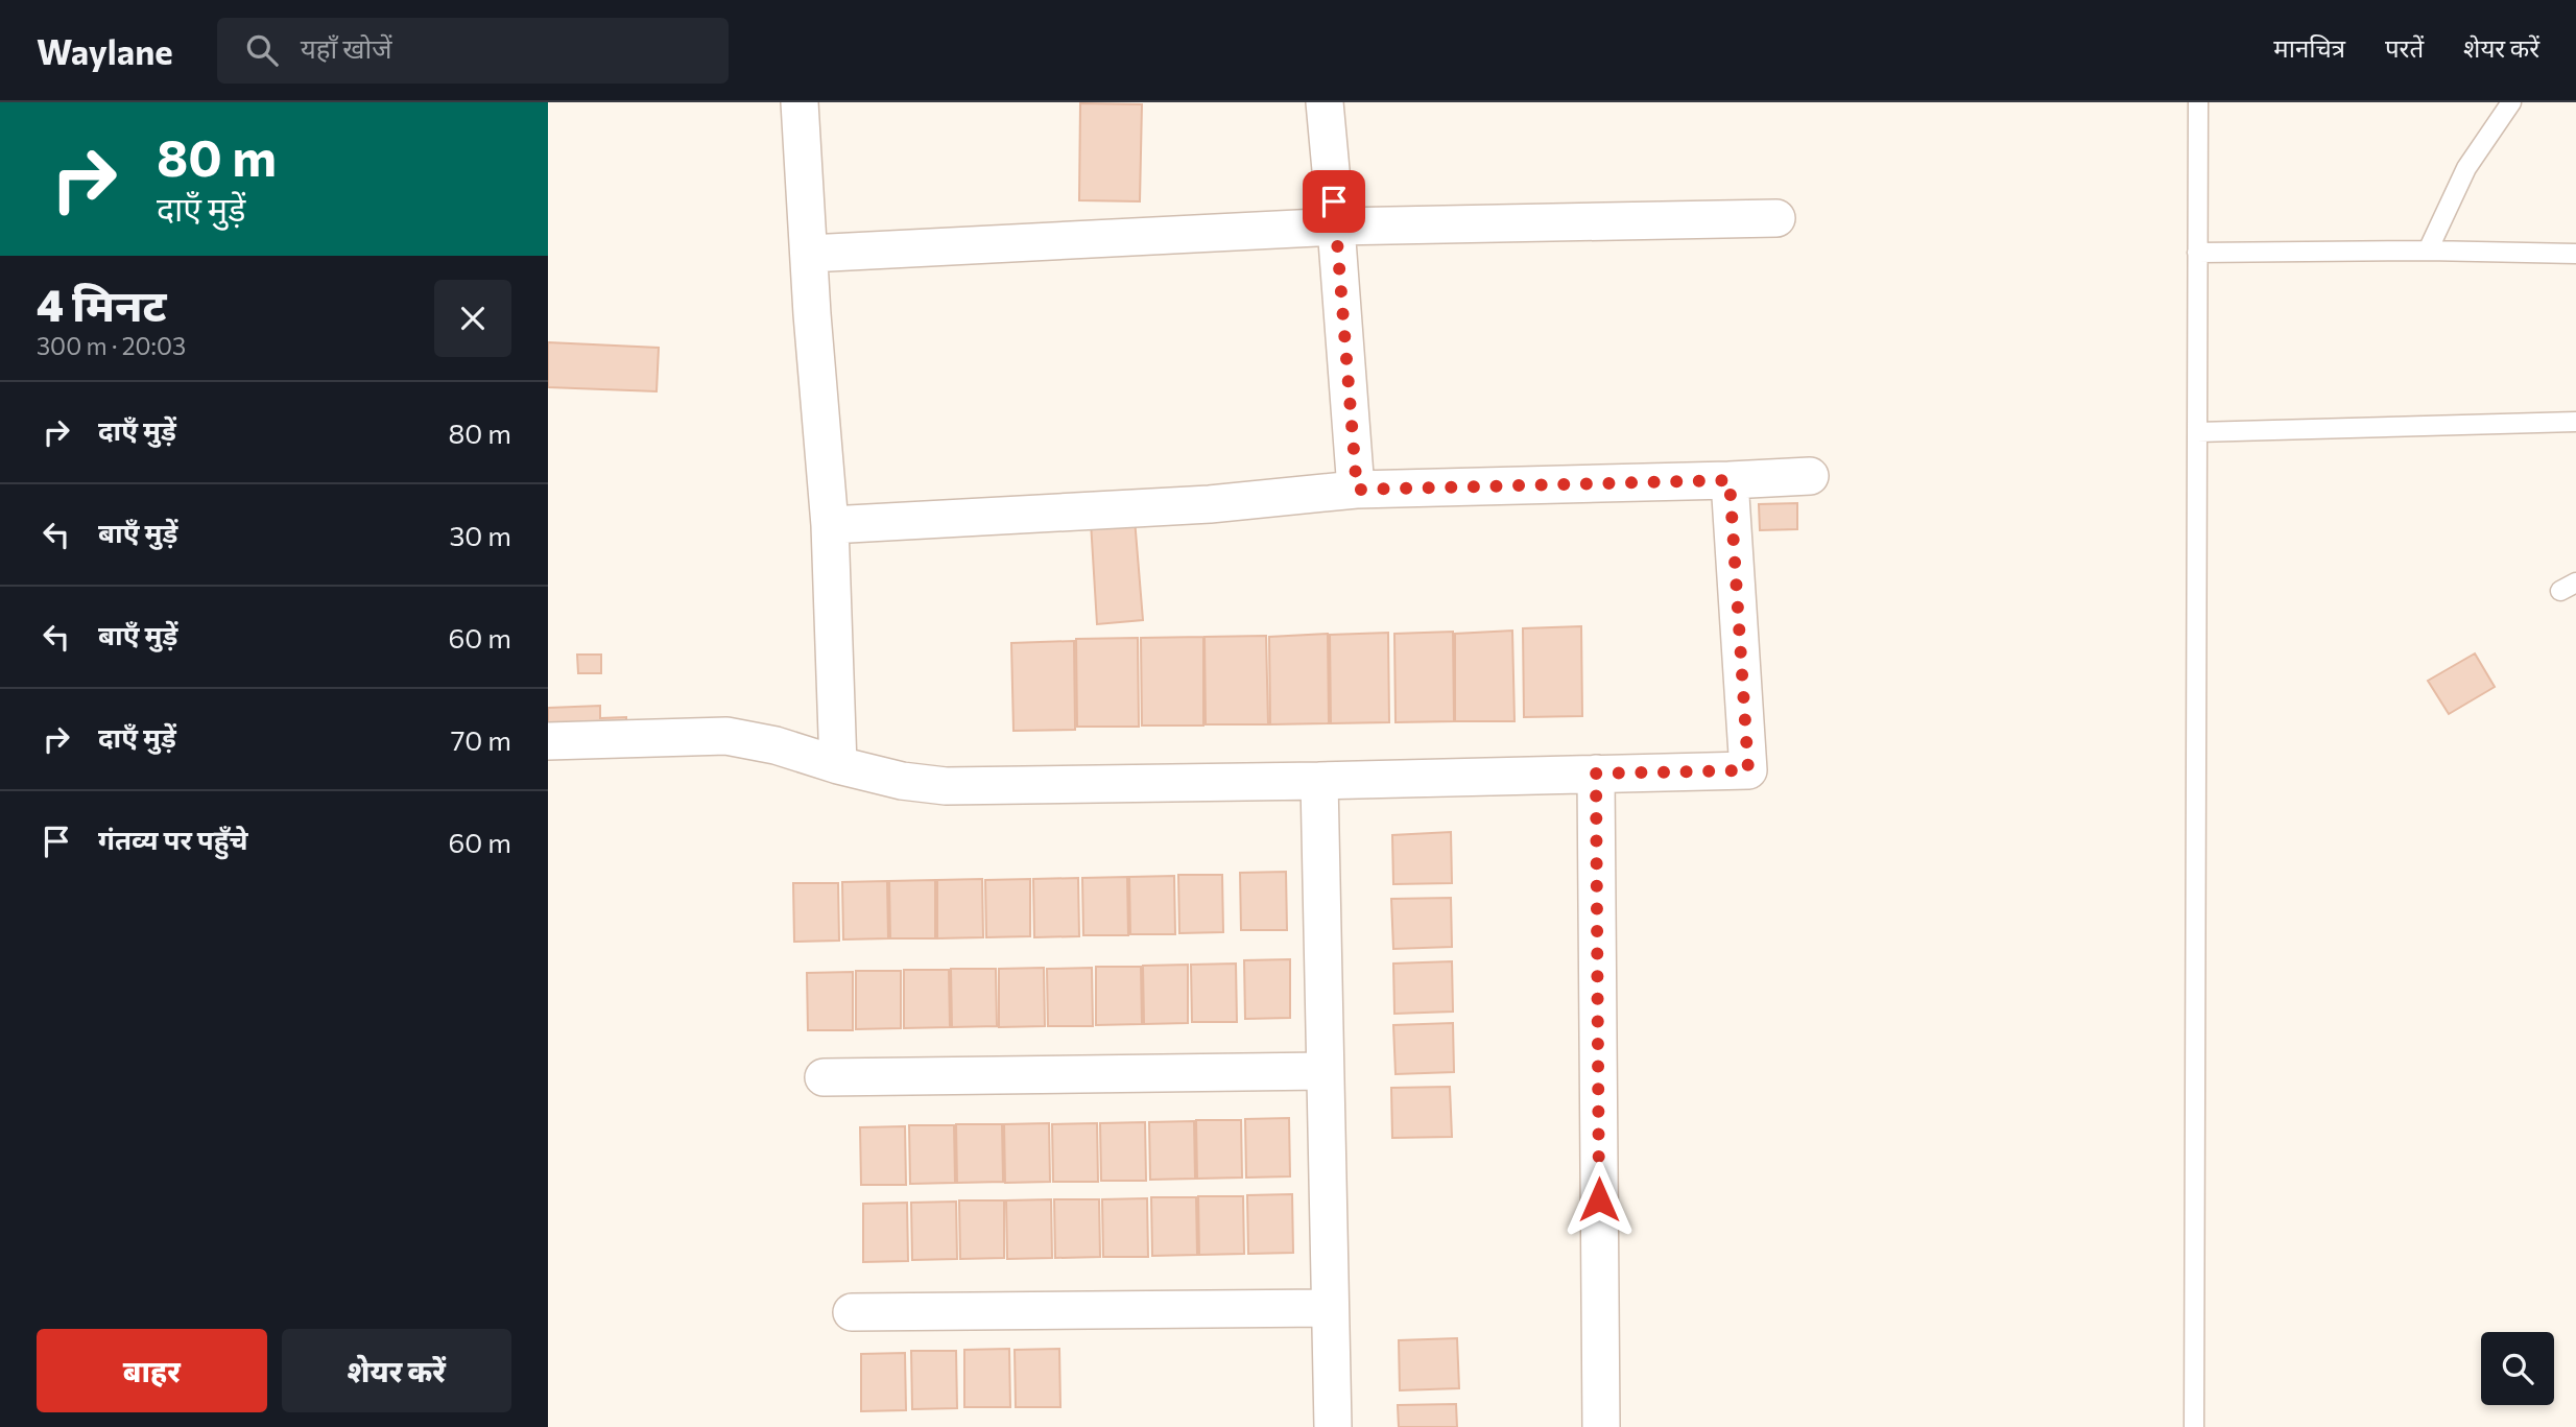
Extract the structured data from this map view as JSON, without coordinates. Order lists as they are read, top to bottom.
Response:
{
  "page": {
    "header": "Waylane",
    "search": "यहाँ खोजें",
    "nav": ["मानचित्र", "परतें", "शेयर करें"],
    "turn": ["80 m", "दाएँ मुड़ें"],
    "heading": ["4 मिनट", "300 m · 20:03"],
    "list": [
      {
        "name": "दाएँ मुड़ें",
        "value": "80 m"
      },
      {
        "name": "बाएँ मुड़ें",
        "value": "30 m"
      },
      {
        "name": "बाएँ मुड़ें",
        "value": "60 m"
      },
      {
        "name": "दाएँ मुड़ें",
        "value": "70 m"
      },
      {
        "name": "गंतव्य पर पहुँचे",
        "value": "60 m"
      }
    ],
    "buttons": ["बाहर", "शेयर करें"]
  }
}
